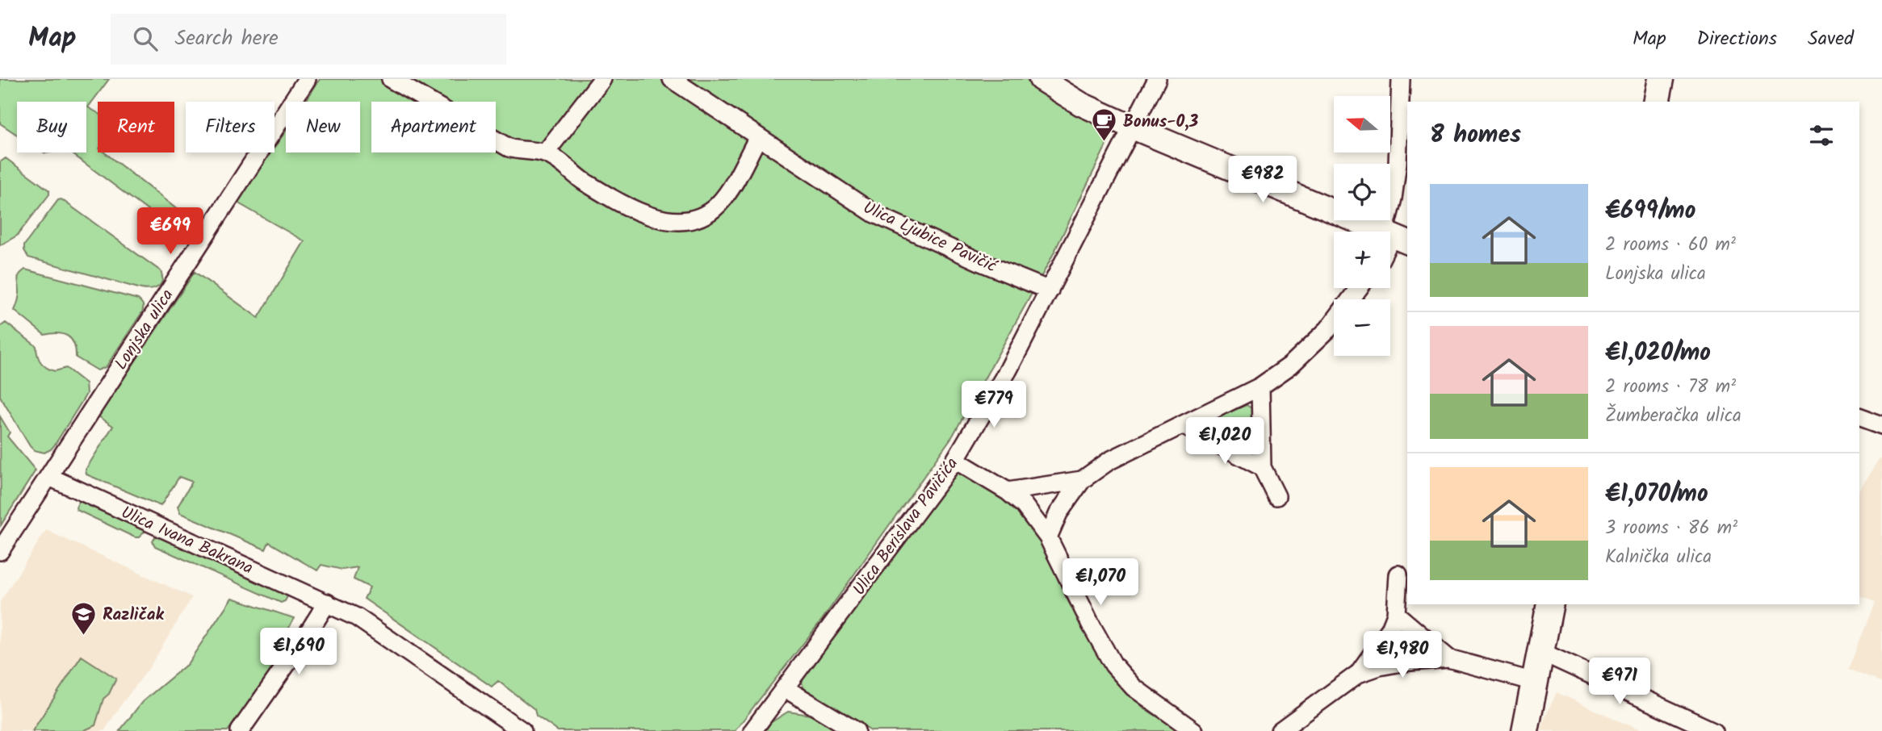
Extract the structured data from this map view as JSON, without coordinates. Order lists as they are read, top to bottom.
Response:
{
  "streets": {
    "street": [
      "Ulica Ljubice Pavičić",
      "Lonjska ulica",
      "Ulica Berislava Pavičića",
      "Ulica Ivana Bakrana"
    ]
  },
  "crossings": [
    ["Ulica Ljubice Pavičić", "Ulica Berislava Pavičića"],
    ["Lonjska ulica", "Ulica Ivana Bakrana"]
  ],
  "places": {
    "cafe": ["Bonus-0,3"],
    "school or university": ["Različak"]
  },
  "north": "left",
  "page": {
    "header": "Map",
    "search": "Search here",
    "nav": ["Map", "Directions", "Saved"],
    "map_buttons": ["+", "−"],
    "chip": [
      "Buy",
      "Rent",
      "Filters",
      "New",
      "Apartment"
    ],
    "heading": "8 homes",
    "price": [
      "€982",
      "€699",
      "€779",
      "€1,020",
      "€1,070",
      "€1,690",
      "€1,980",
      "€971"
    ],
    "list": [
      {
        "name": "€699/mo",
        "note": "2 rooms · 60 m² · Lonjska ulica"
      },
      {
        "name": "€1,020/mo",
        "note": "2 rooms · 78 m² · Žumberačka ulica"
      },
      {
        "name": "€1,070/mo",
        "note": "3 rooms · 86 m² · Kalnička ulica"
      }
    ]
  }
}
